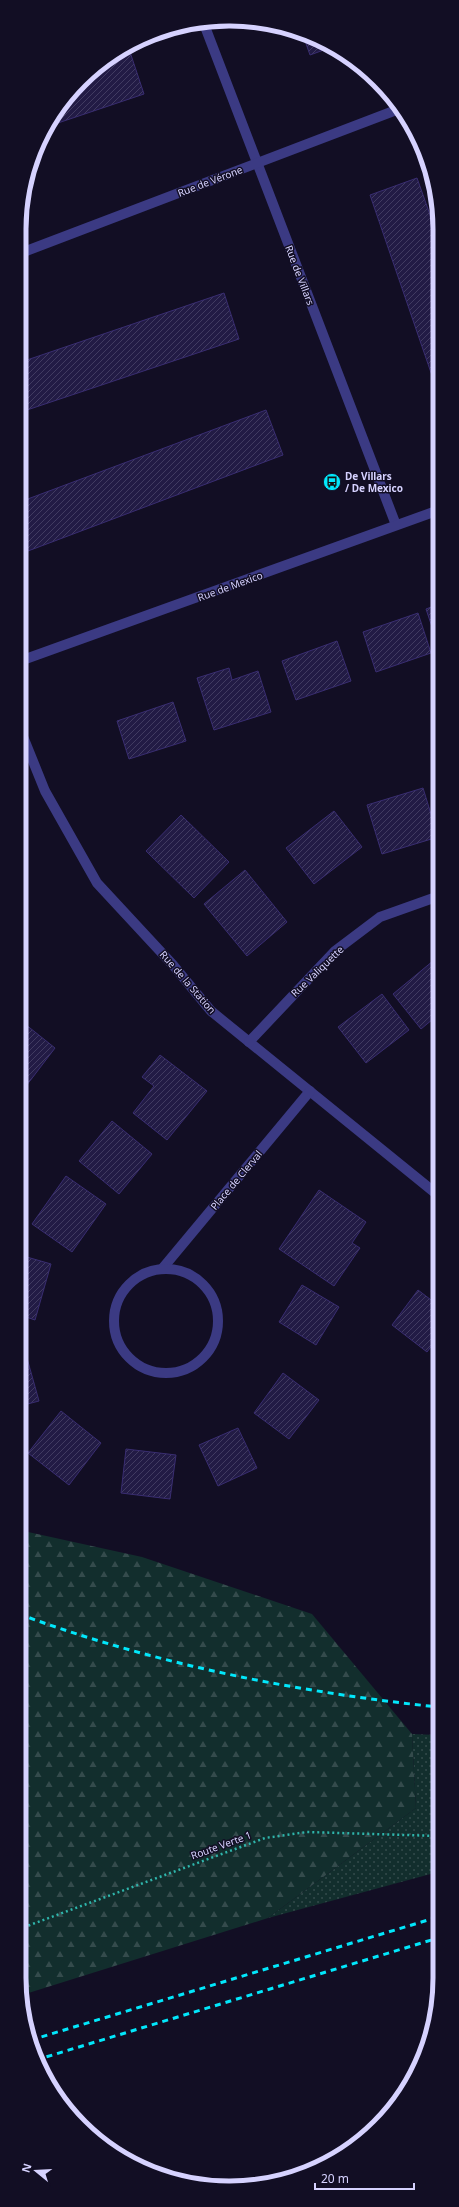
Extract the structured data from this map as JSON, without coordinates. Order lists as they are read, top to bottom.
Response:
{
  "streets": {
    "street": [
      "Rue de Vérone",
      "Rue de Villars",
      "Rue de Mexico",
      "Rue Valiquette",
      "Rue de la Station",
      "Place de Clerval"
    ],
    "path": ["Route Verte 1"]
  },
  "crossings": [
    ["Rue de Vérone", "Rue de Villars"],
    ["Rue de Villars", "Rue de Mexico"],
    ["Rue Valiquette", "Rue de la Station"],
    ["Rue de la Station", "Place de Clerval"]
  ],
  "places": {
    "bus stop": ["De Villars / De Mexico"]
  },
  "scale_bar": "20 m",
  "north": "left"
}
